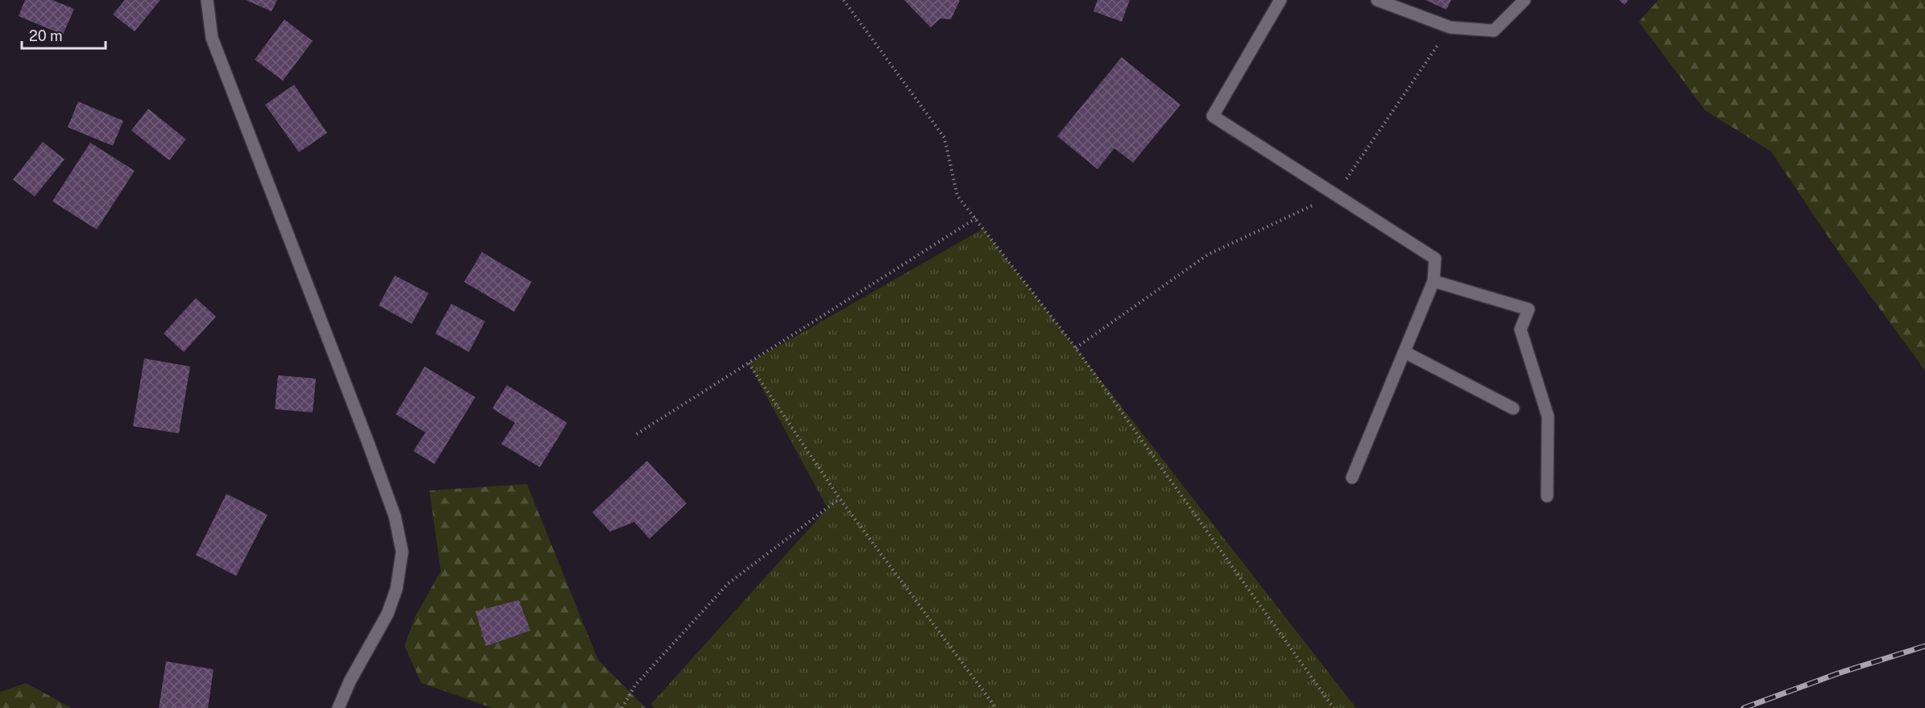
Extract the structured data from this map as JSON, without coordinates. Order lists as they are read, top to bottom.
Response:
{
  "scale_bar": "20 m"
}
